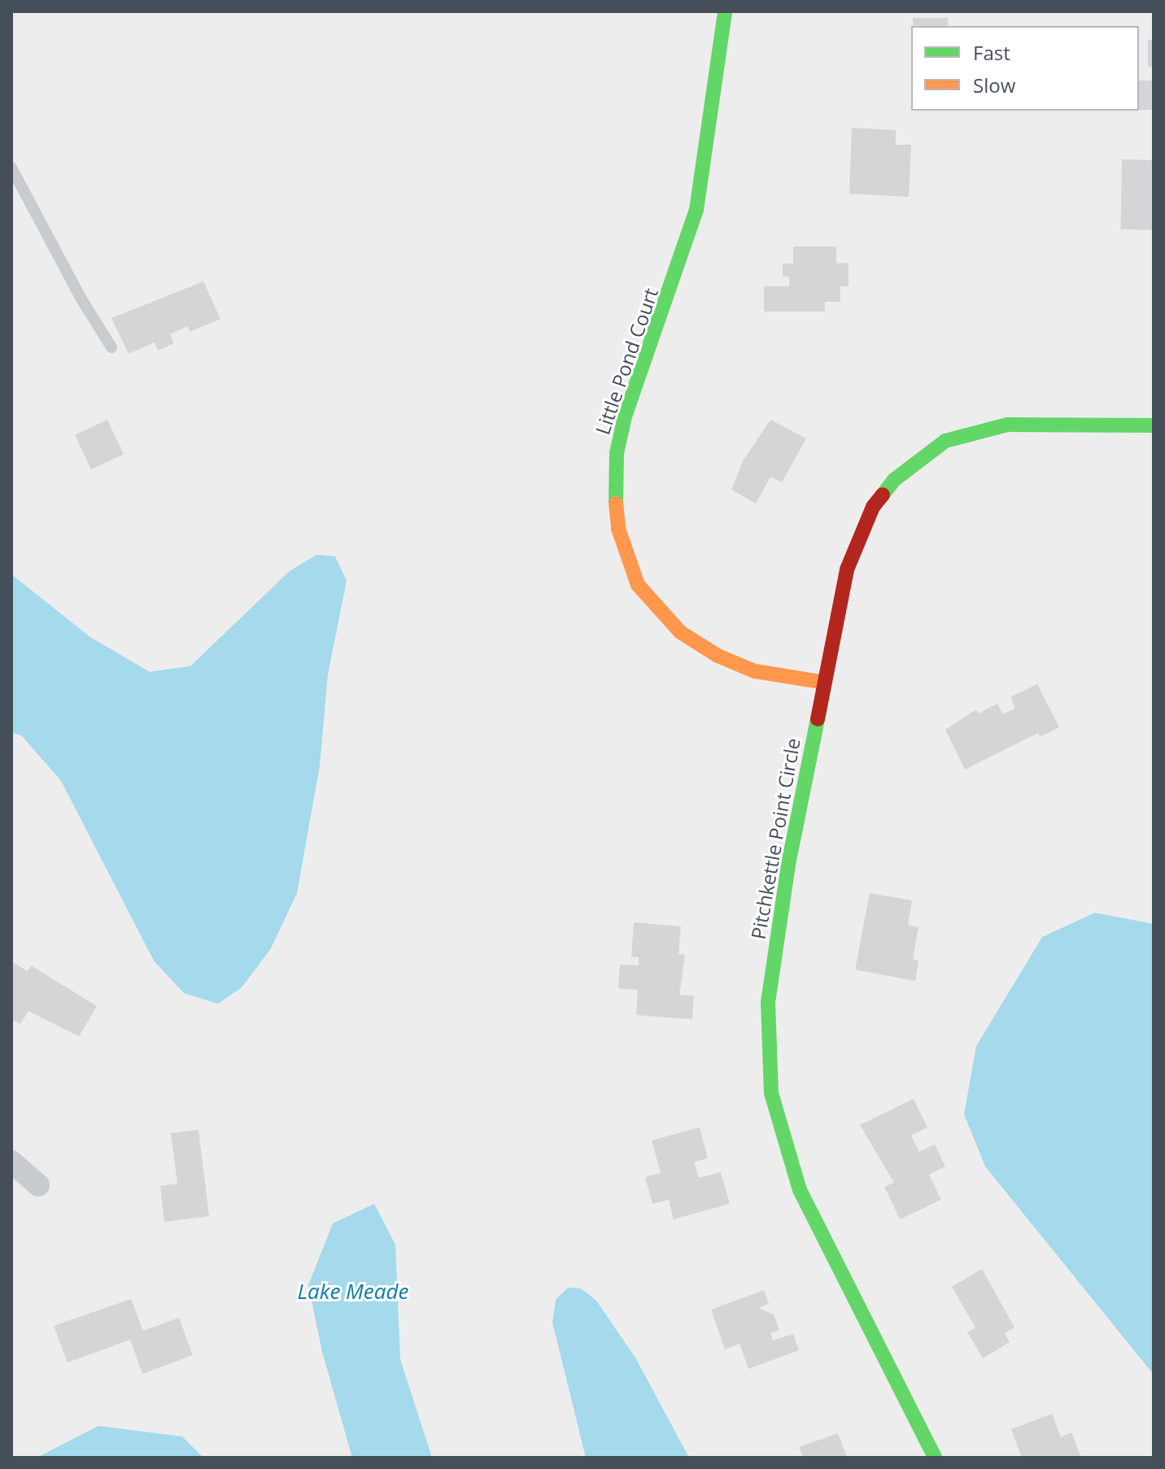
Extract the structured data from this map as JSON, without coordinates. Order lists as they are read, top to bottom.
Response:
{
  "streets": {
    "street": ["Little Pond Court", "Pitchkettle Point Circle"]
  },
  "crossings": [
    ["Little Pond Court", "Pitchkettle Point Circle"]
  ],
  "water": ["Lake Meade"],
  "legend": ["Fast", "Slow"]
}
